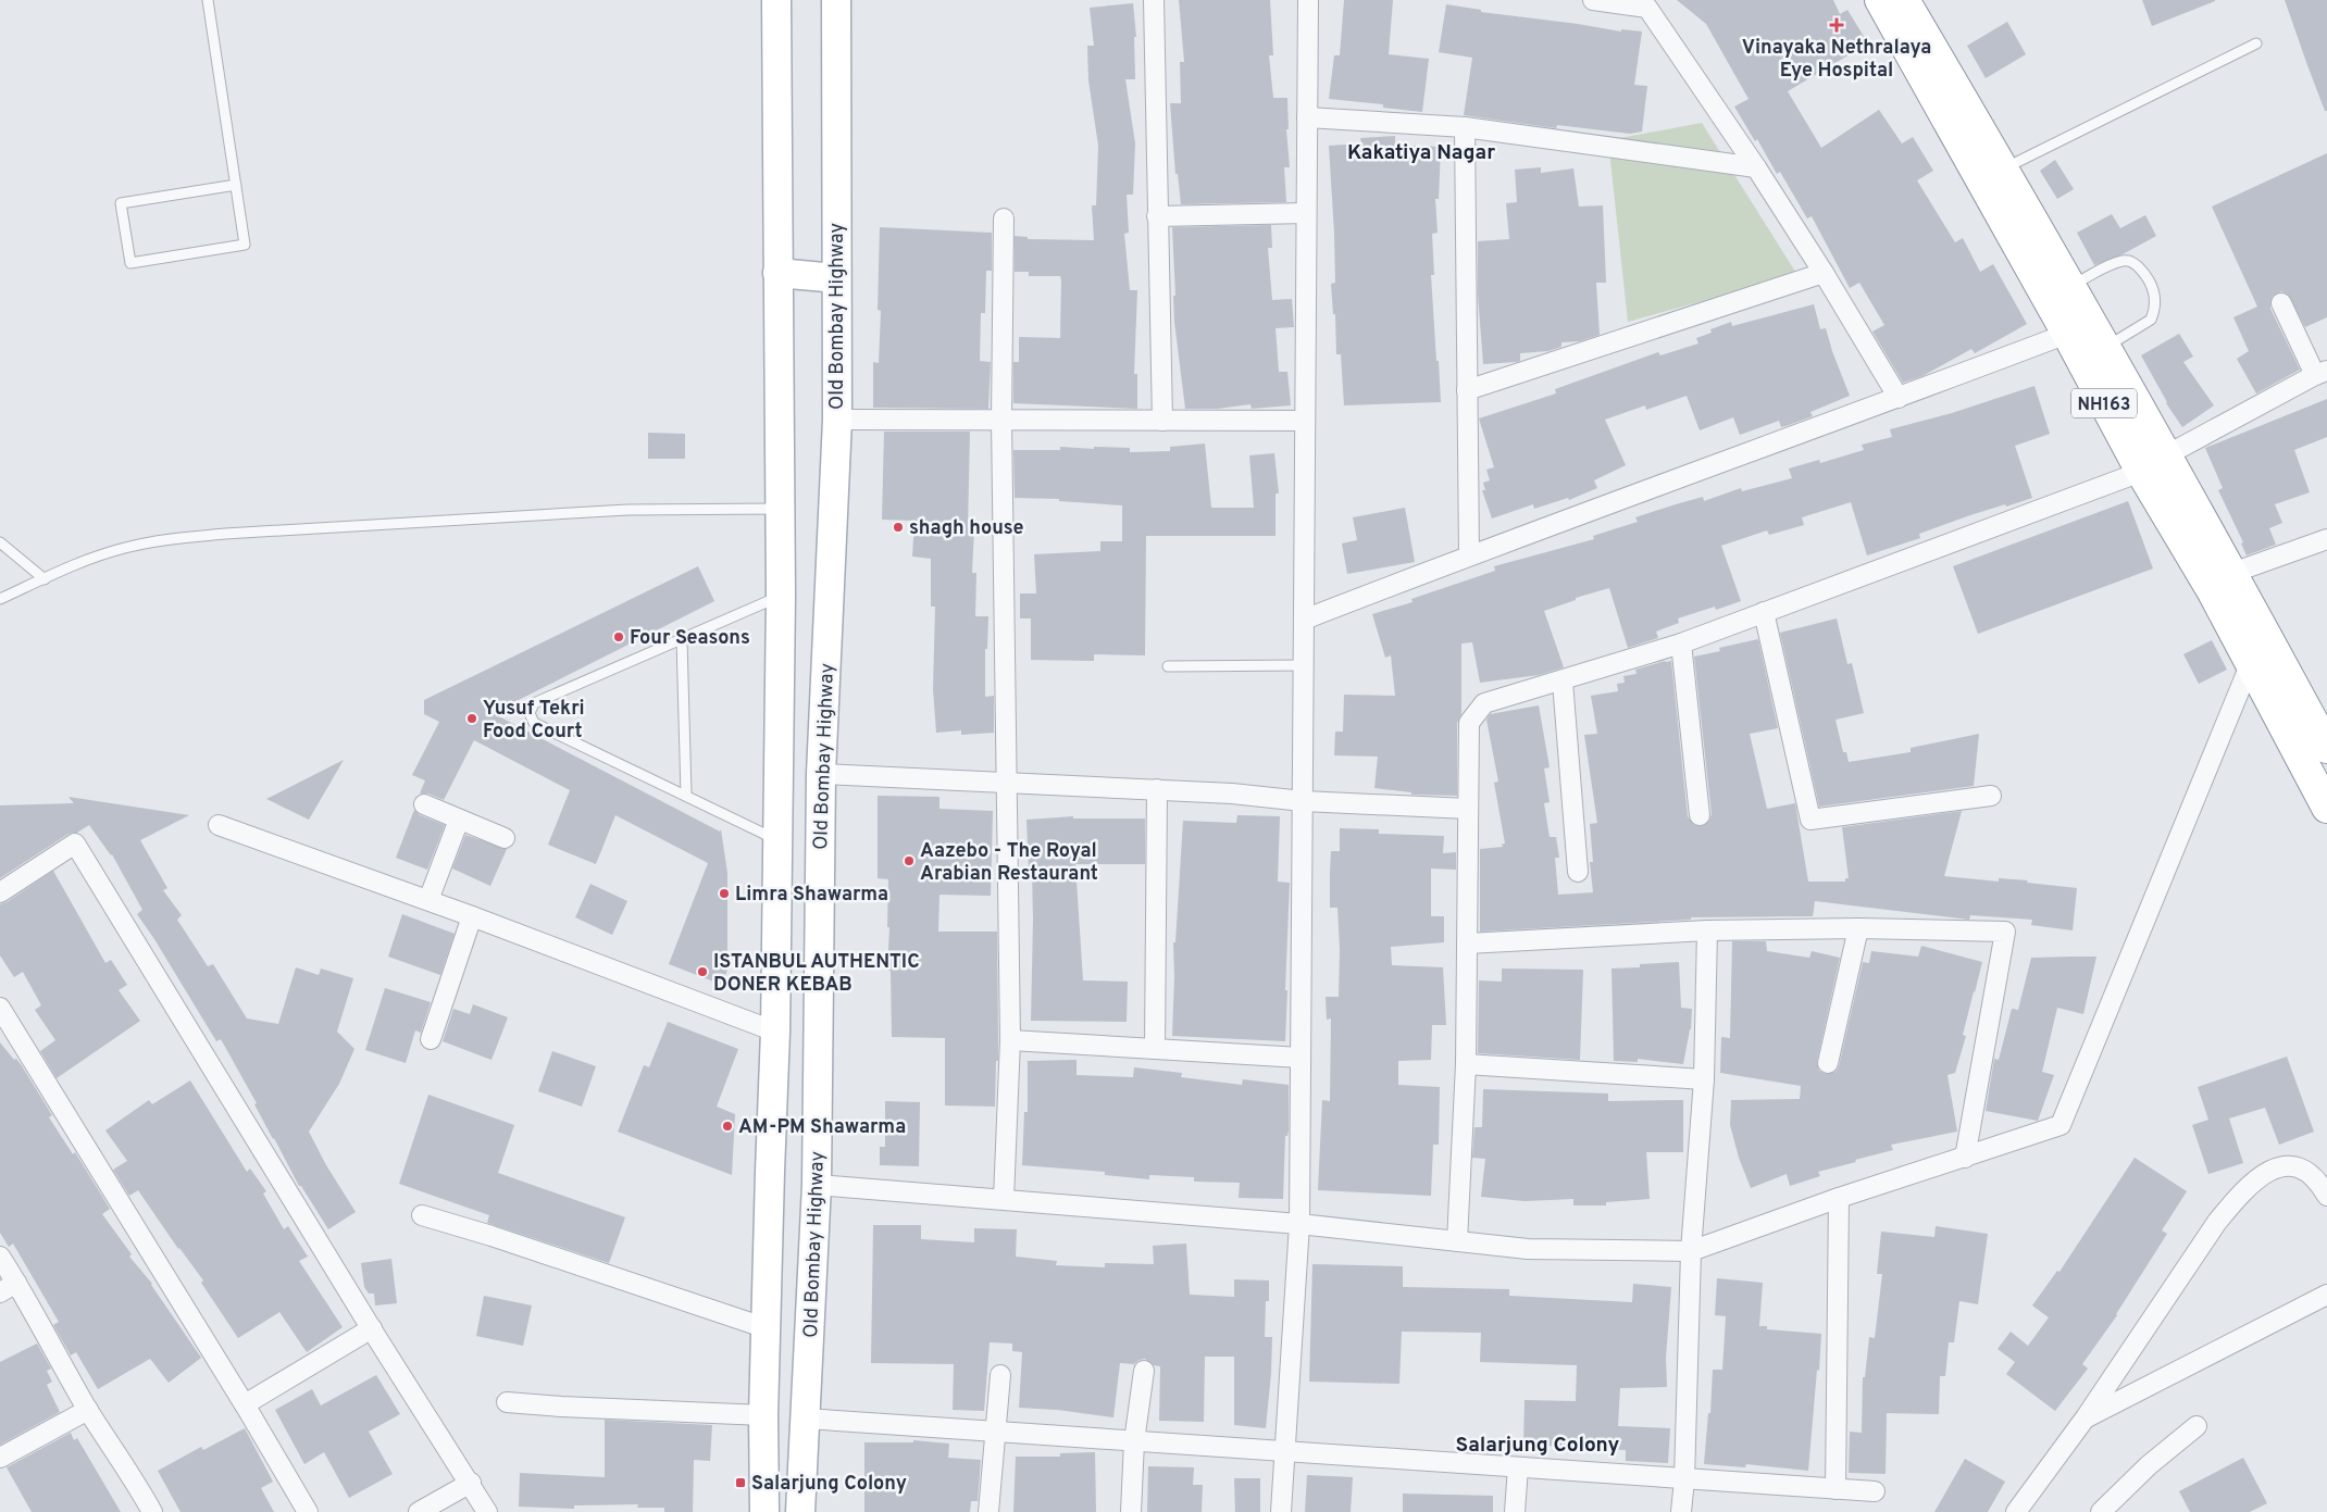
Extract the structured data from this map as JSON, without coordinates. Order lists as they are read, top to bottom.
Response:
{
  "streets": {
    "highway": ["NH163"],
    "main road": ["Old Bombay Highway"]
  },
  "districts": ["Kakatiya Nagar", "Salarjung Colony"],
  "places": {
    "health": ["Vinayaka Nethralaya Eye Hospital"],
    "other": [
      "shagh house",
      "Four Seasons",
      "Yusuf Tekri Food Court",
      "Aazebo - The Royal Arabian Restaurant",
      "Limra Shawarma",
      "ISTANBUL AUTHENTIC DONER KEBAB",
      "AM-PM Shawarma"
    ],
    "transit": ["Salarjung Colony"]
  }
}
